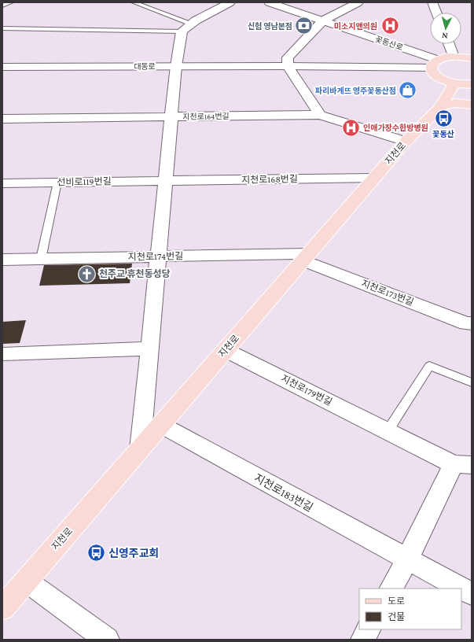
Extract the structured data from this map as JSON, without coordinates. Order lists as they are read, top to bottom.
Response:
{
  "streets": {
    "main road": ["지천로"],
    "street": [
      "꽃동산로",
      "대동로",
      "지천로164번길",
      "지천로168번길",
      "선비로119번길",
      "지천로174번길",
      "지천로173번길",
      "지천로179번길",
      "지천로183번길"
    ]
  },
  "crossings": [
    ["꽃동산로", "대동로"],
    ["지천로164번길", "지천로"],
    ["지천로", "지천로168번길"],
    ["지천로", "지천로174번길"],
    ["지천로", "지천로173번길"],
    ["지천로", "지천로179번길"],
    ["지천로", "지천로183번길"],
    ["지천로168번길", "선비로119번길"],
    ["지천로174번길", "지천로173번길"],
    ["지천로179번길", "지천로183번길"]
  ],
  "places": {
    "bank": ["신협 영남본점"],
    "hospital": ["미소지앤의원", "인애가장수한방병원"],
    "shop": ["파리바게뜨 영주꽃동산점"],
    "bus stop": ["꽃동산", "신영주교회"],
    "church": ["천주교 휴천동성당"]
  },
  "legend": ["도로", "건물"],
  "north": "bottom"
}
